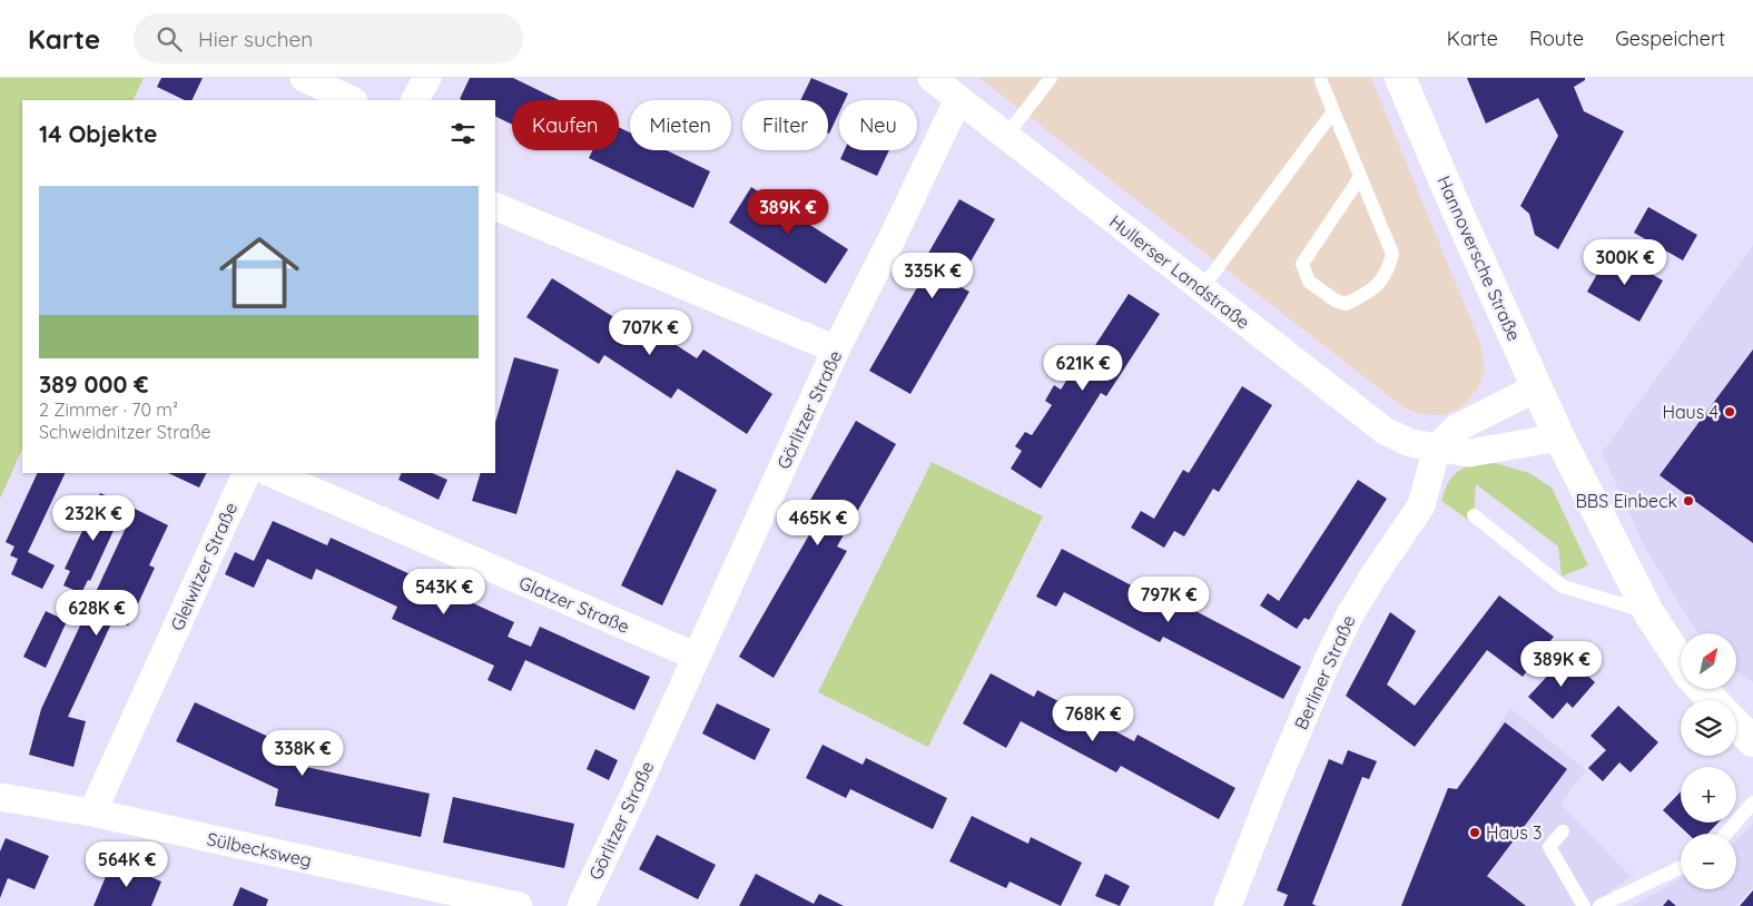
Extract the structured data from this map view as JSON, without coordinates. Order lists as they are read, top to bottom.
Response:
{
  "streets": {
    "main road": ["Hannoversche Straße"],
    "street": [
      "Hullerser Landstraße",
      "Görlitzer Straße",
      "Gleiwitzer Straße",
      "Glatzer Straße",
      "Berliner Straße",
      "Sülbecksweg"
    ]
  },
  "crossings": [
    ["Hannoversche Straße", "Hullerser Landstraße"],
    ["Hullerser Landstraße", "Görlitzer Straße"],
    ["Hullerser Landstraße", "Berliner Straße"],
    ["Görlitzer Straße", "Glatzer Straße"],
    ["Gleiwitzer Straße", "Sülbecksweg"]
  ],
  "places": ["Haus 4", "BBS Einbeck", "Haus 3"],
  "north": "top right",
  "page": {
    "header": "Karte",
    "search": "Hier suchen",
    "nav": ["Karte", "Route", "Gespeichert"],
    "chip": [
      "Kaufen",
      "Mieten",
      "Filter",
      "Neu"
    ],
    "heading": "14 Objekte",
    "list": [
      {
        "name": "389 000 €",
        "note": "2 Zimmer · 70 m² · Schweidnitzer Straße"
      }
    ],
    "price": [
      "389K €",
      "300K €",
      "335K €",
      "707K €",
      "621K €",
      "232K €",
      "465K €",
      "543K €",
      "797K €",
      "628K €",
      "389K €",
      "768K €",
      "338K €",
      "564K €"
    ],
    "map_buttons": ["+", "−"]
  }
}
